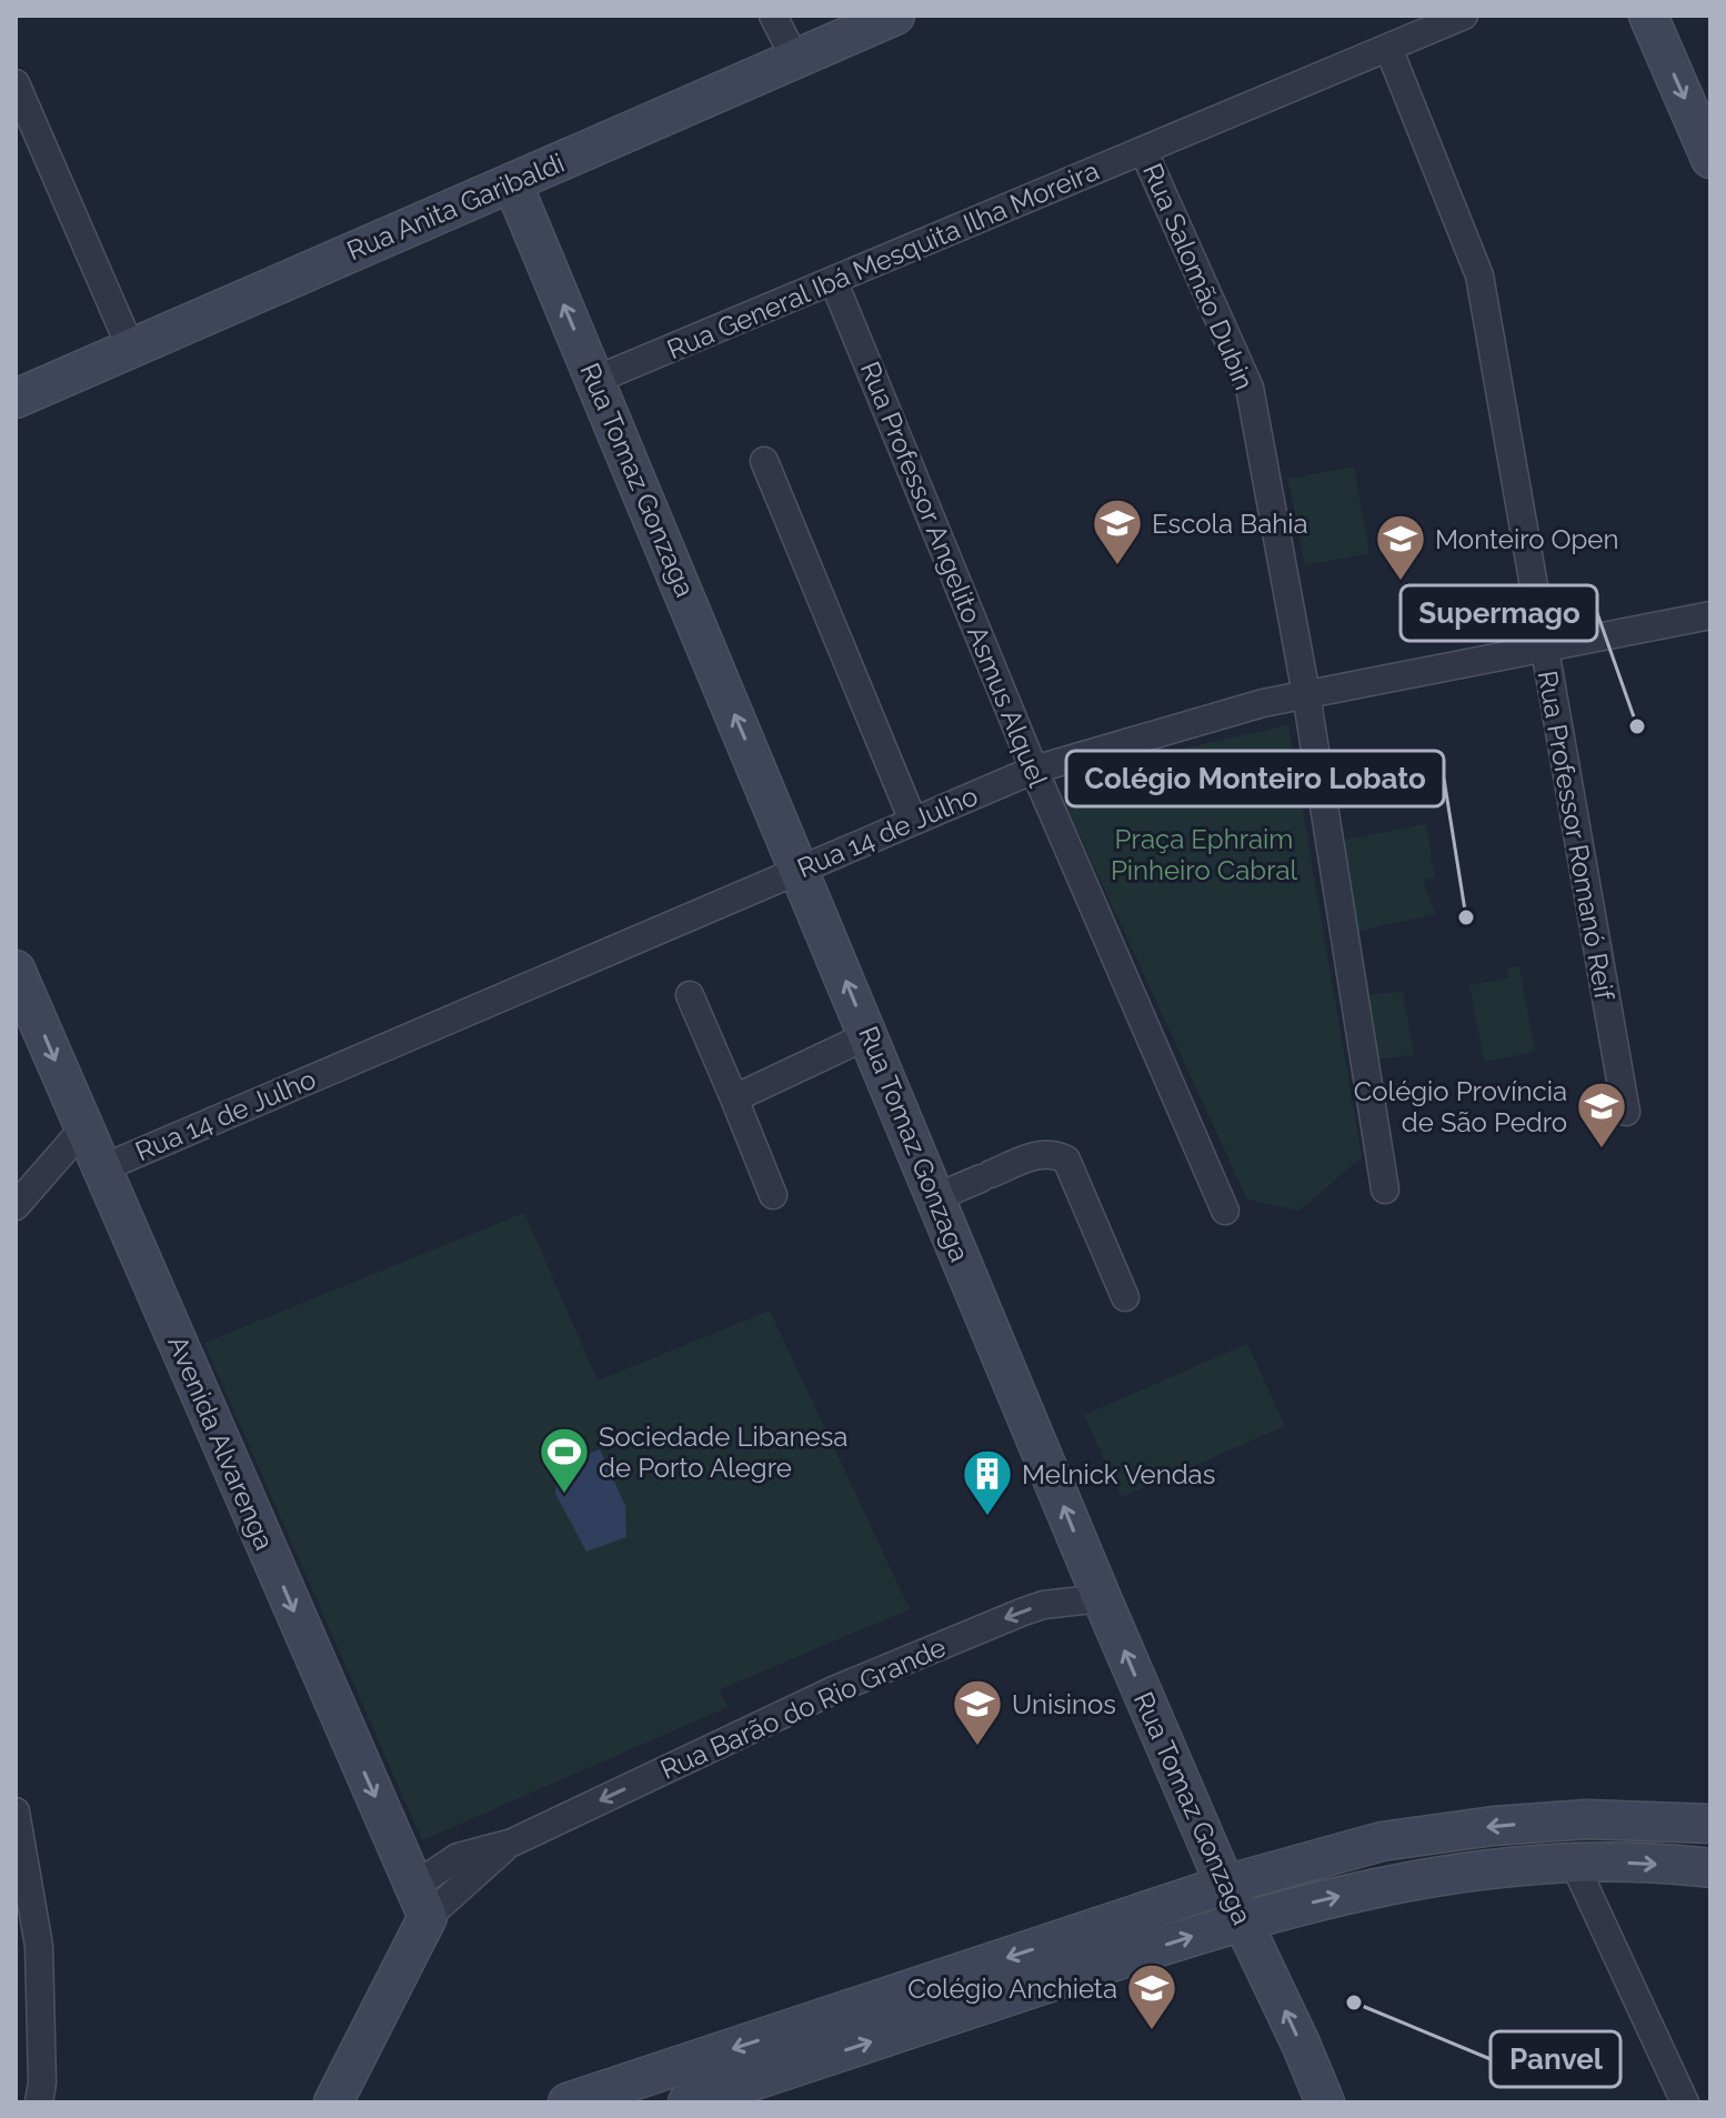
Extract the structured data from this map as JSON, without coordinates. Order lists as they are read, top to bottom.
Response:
{
  "streets": {
    "street": [
      "Rua Anita Garibaldi",
      "Rua General Ibá Mesquita Ilha Moreira",
      "Rua Salomão Dubin",
      "Rua Tomaz Gonzaga",
      "Rua Professor Angelito Asmus Alquel",
      "Rua 14 de Julho",
      "Rua Professor Romanó Reif",
      "Avenida Alvarenga",
      "Rua Barão do Rio Grande"
    ]
  },
  "crossings": [
    ["Rua Anita Garibaldi", "Rua Tomaz Gonzaga"],
    ["Rua General Ibá Mesquita Ilha Moreira", "Rua Salomão Dubin"],
    ["Rua General Ibá Mesquita Ilha Moreira", "Rua Tomaz Gonzaga"],
    ["Rua General Ibá Mesquita Ilha Moreira", "Rua Professor Angelito Asmus Alquel"],
    ["Rua General Ibá Mesquita Ilha Moreira", "Rua Professor Romanó Reif"],
    ["Rua Salomão Dubin", "Rua 14 de Julho"],
    ["Rua Tomaz Gonzaga", "Rua 14 de Julho"],
    ["Rua Tomaz Gonzaga", "Rua Barão do Rio Grande"],
    ["Rua Professor Angelito Asmus Alquel", "Rua 14 de Julho"],
    ["Rua 14 de Julho", "Rua Professor Romanó Reif"],
    ["Rua 14 de Julho", "Avenida Alvarenga"],
    ["Avenida Alvarenga", "Rua Barão do Rio Grande"]
  ],
  "one_way": ["Avenida Alvarenga", "Rua Barão do Rio Grande"],
  "parks": ["Praça Ephraim Pinheiro Cabral"],
  "places": {
    "school or university": [
      "Escola Bahia",
      "Monteiro Open",
      "Colégio Província de São Pedro",
      "Unisinos",
      "Colégio Anchieta"
    ],
    "other": ["Supermago", "Colégio Monteiro Lobato", "Panvel"],
    "sports": ["Sociedade Libanesa de Porto Alegre"],
    "building": ["Melnick Vendas"]
  }
}
